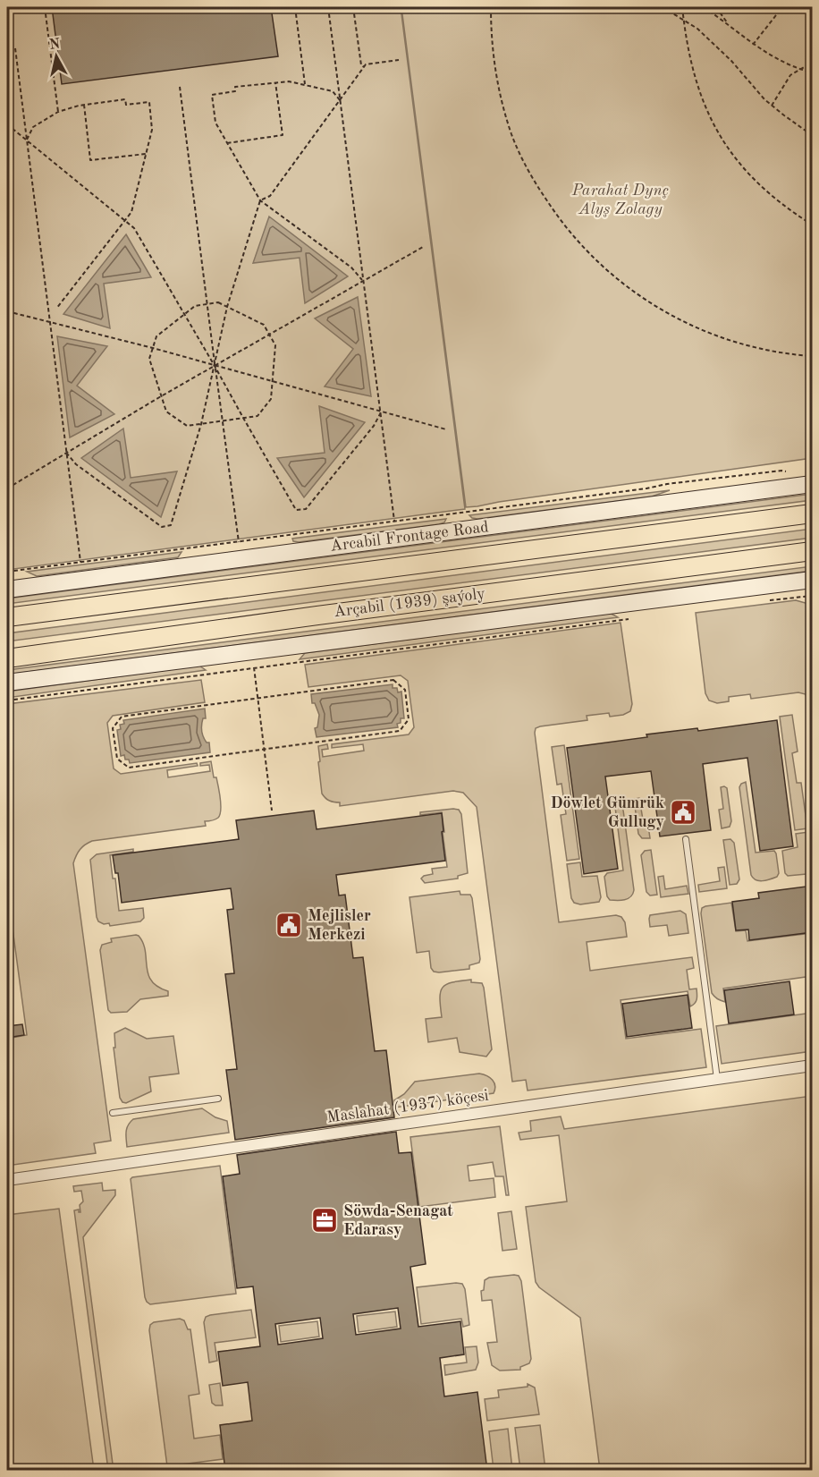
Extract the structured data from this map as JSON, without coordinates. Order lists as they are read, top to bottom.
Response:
{
  "streets": {
    "main road": ["Arçabil (1939) şaýoly"],
    "street": ["Arcabil Frontage Road", "Maslahat (1937) köçesi"]
  },
  "parks": ["Parahat Dynç Alyş Zolagy"],
  "places": {
    "public building": ["Döwlet Gümrük Gullugy", "Mejlisler Merkezi"],
    "office": ["Söwda-Senagat Edarasy"]
  },
  "north": "top"
}
